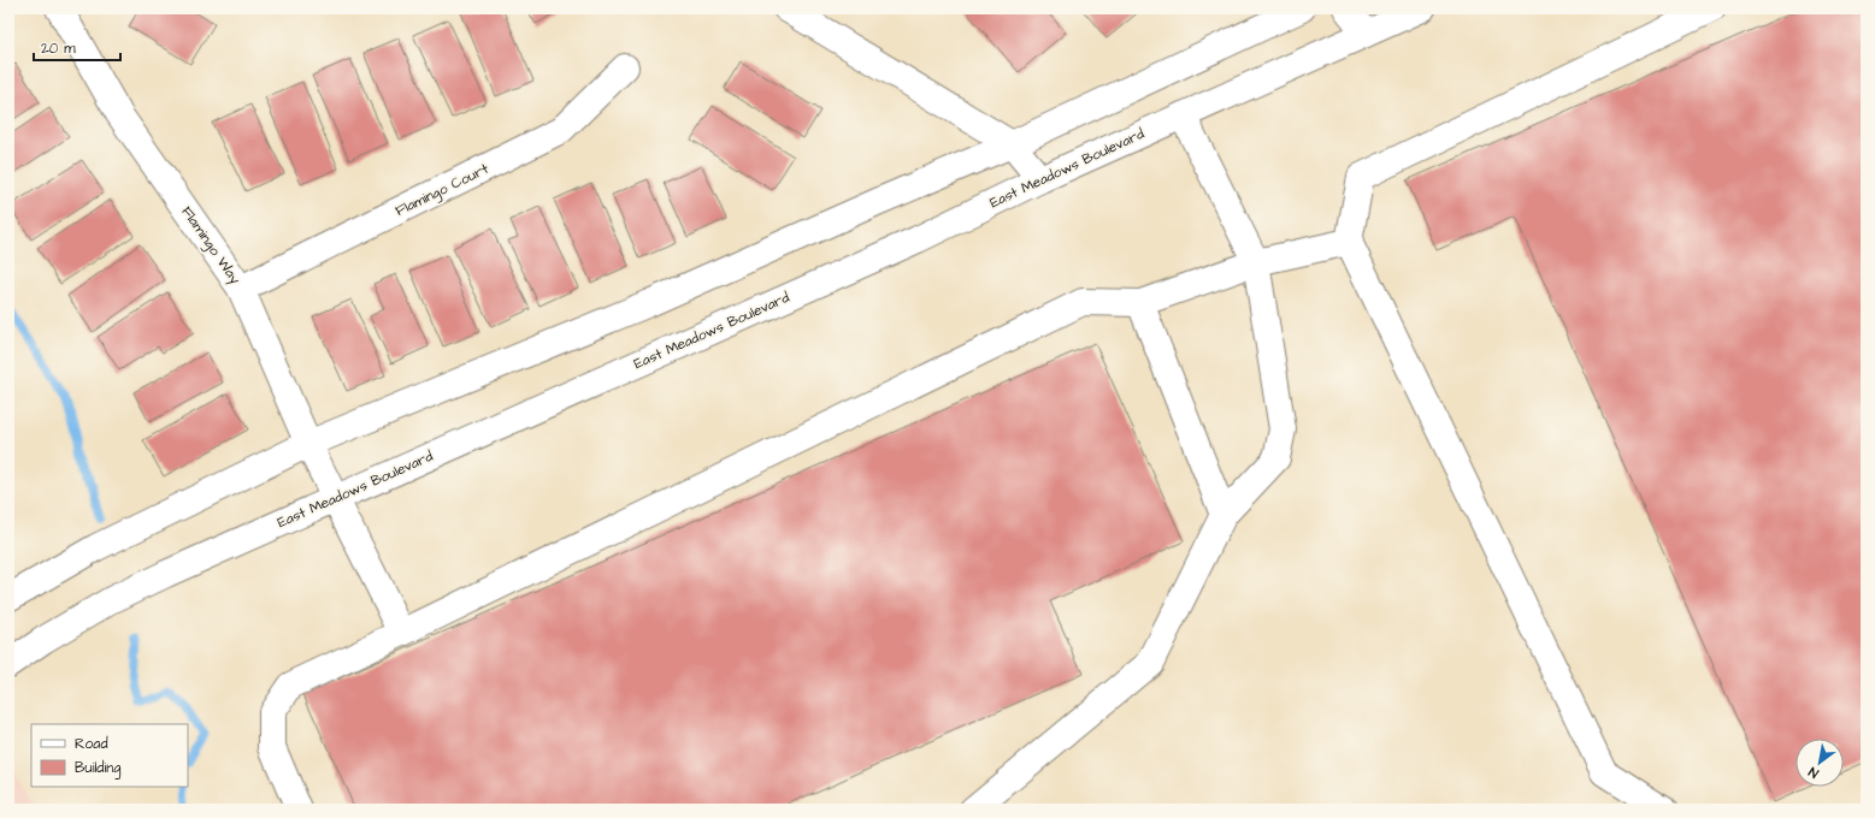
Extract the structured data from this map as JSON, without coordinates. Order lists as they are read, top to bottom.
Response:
{
  "streets": {
    "street": ["East Meadows Boulevard", "Flamingo Court", "Flamingo Way"]
  },
  "crossings": [
    ["East Meadows Boulevard", "Flamingo Way"],
    ["Flamingo Court", "Flamingo Way"]
  ],
  "legend": ["Road", "Building"],
  "scale_bar": "20 m",
  "north": "bottom left"
}
